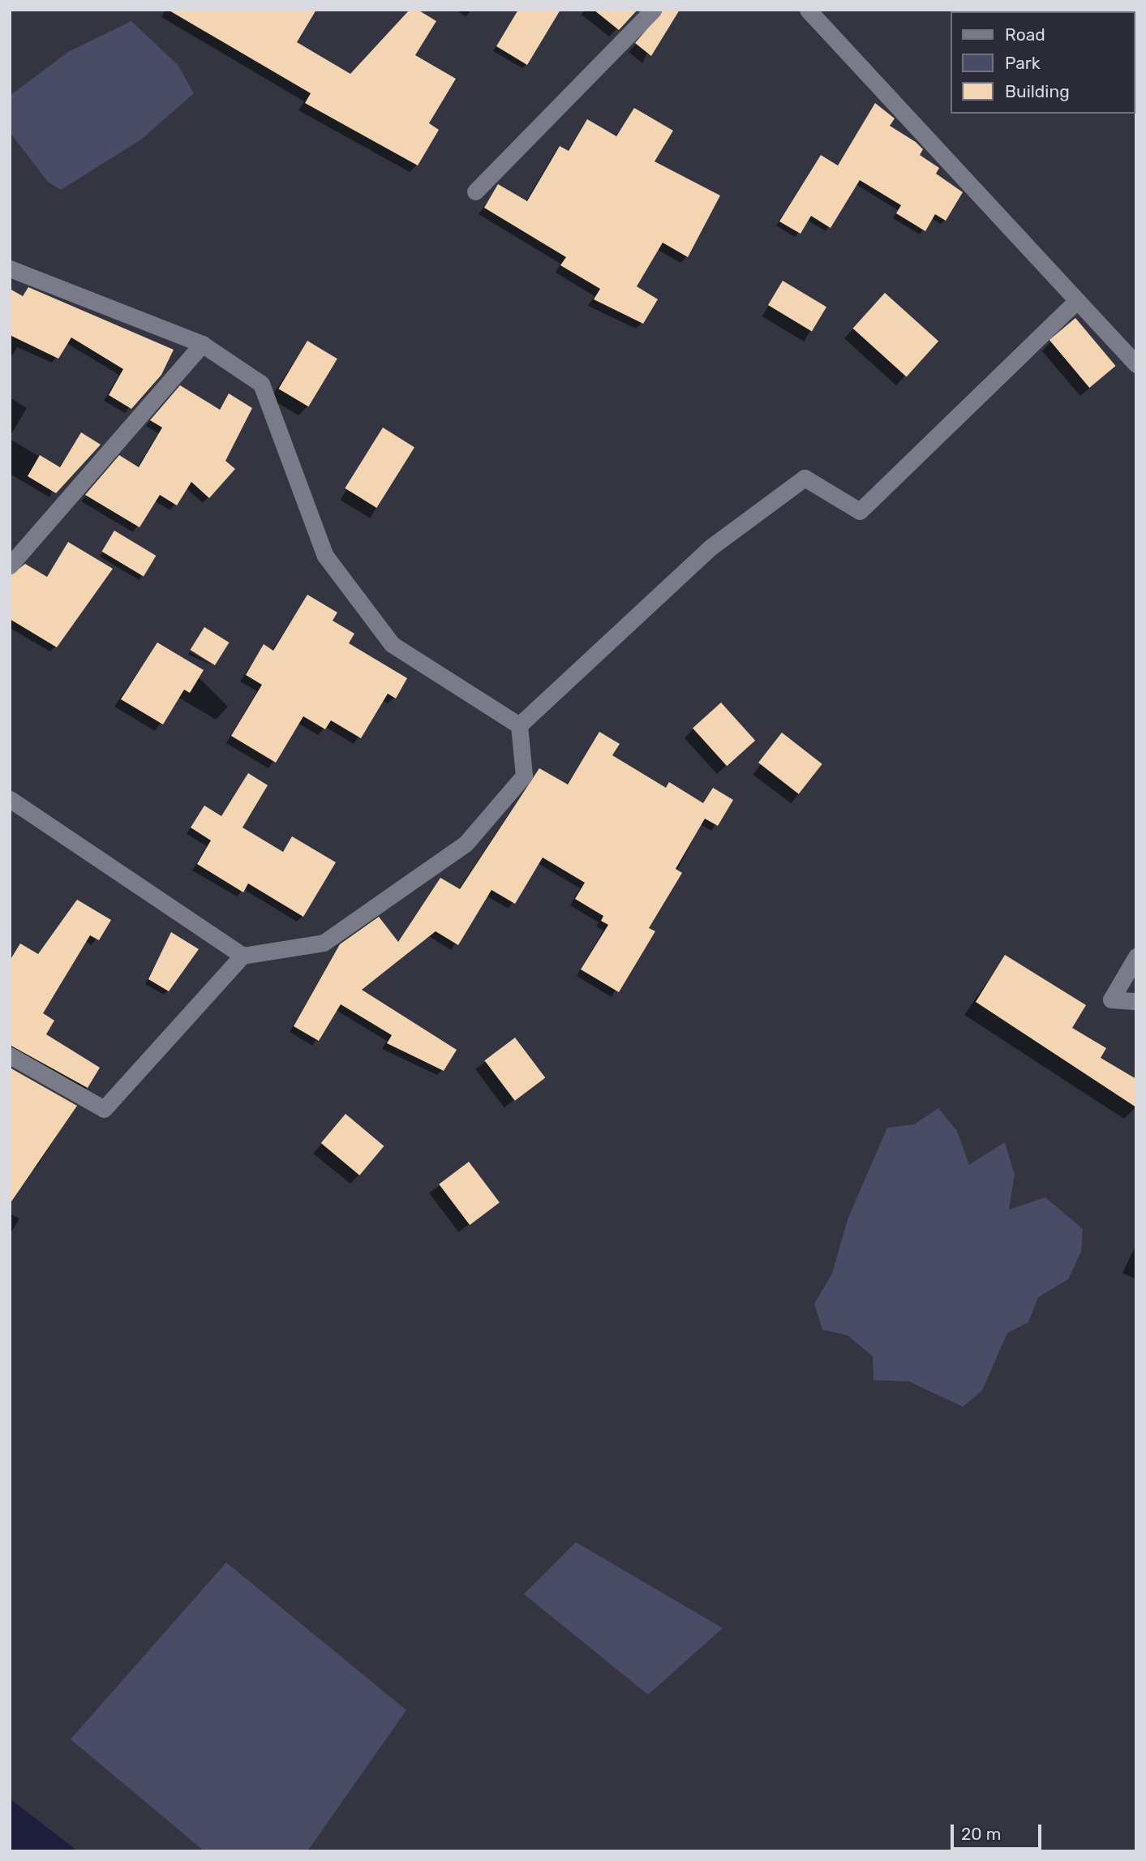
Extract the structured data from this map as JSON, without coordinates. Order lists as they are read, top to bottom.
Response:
{
  "legend": ["Road", "Park", "Building"],
  "scale_bar": "20 m"
}
